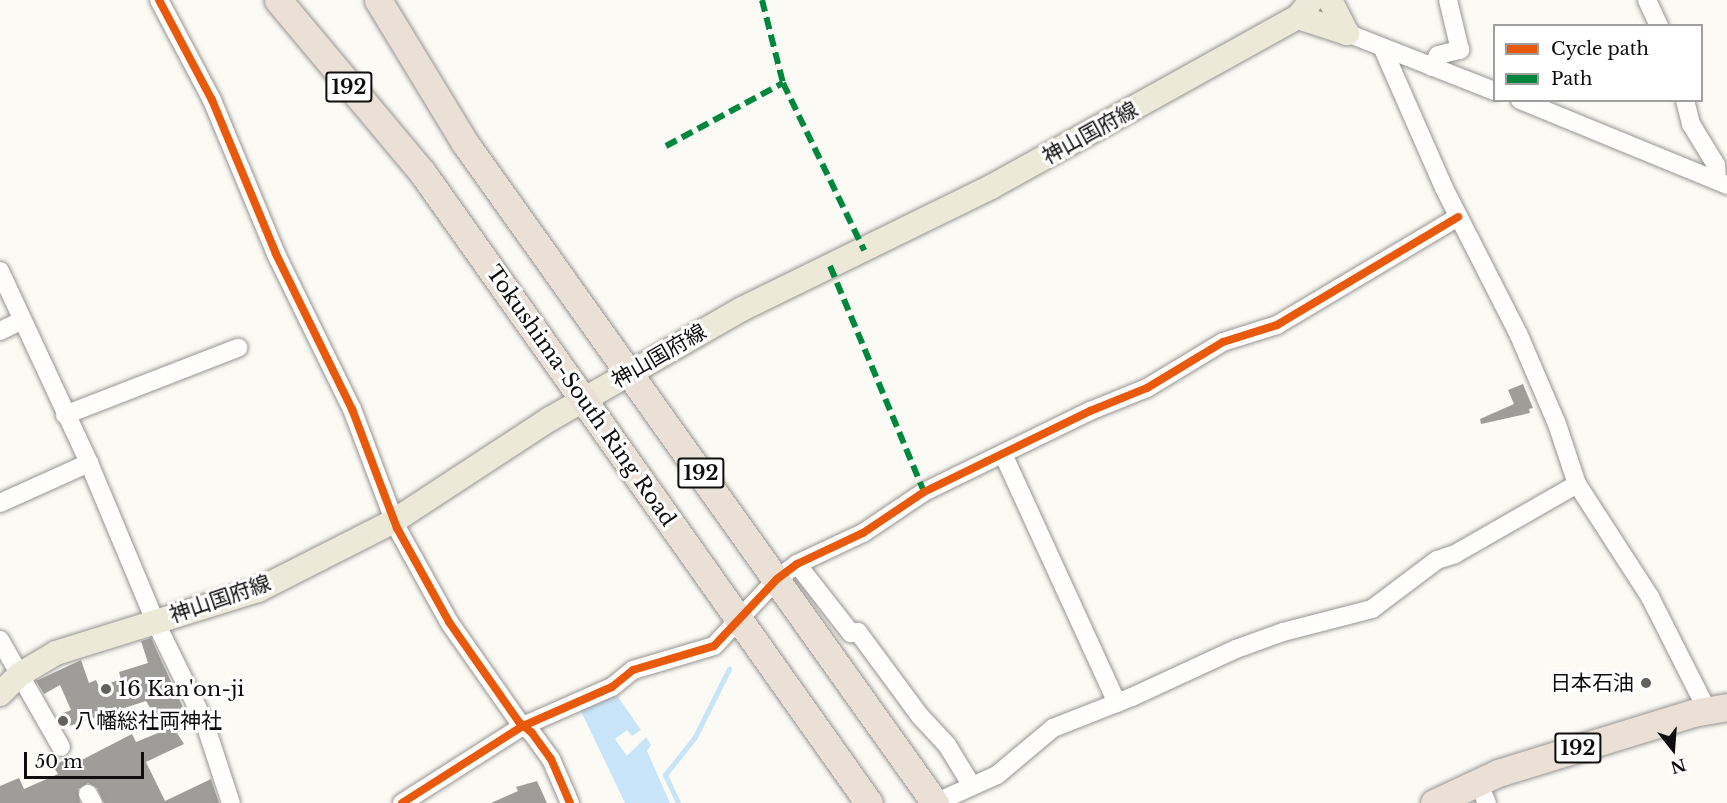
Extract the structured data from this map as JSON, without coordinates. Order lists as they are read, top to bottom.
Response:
{
  "streets": {
    "highway": ["192", "Tokushima-South Ring Road"],
    "main road": ["神山国府線"]
  },
  "crossings": [
    ["192", "神山国府線"],
    ["神山国府線", "Tokushima-South Ring Road"]
  ],
  "places": ["日本石油", "16 Kan'on-ji", "八幡総社両神社"],
  "legend": ["Cycle path", "Path"],
  "scale_bar": "50 m",
  "north": "bottom"
}
